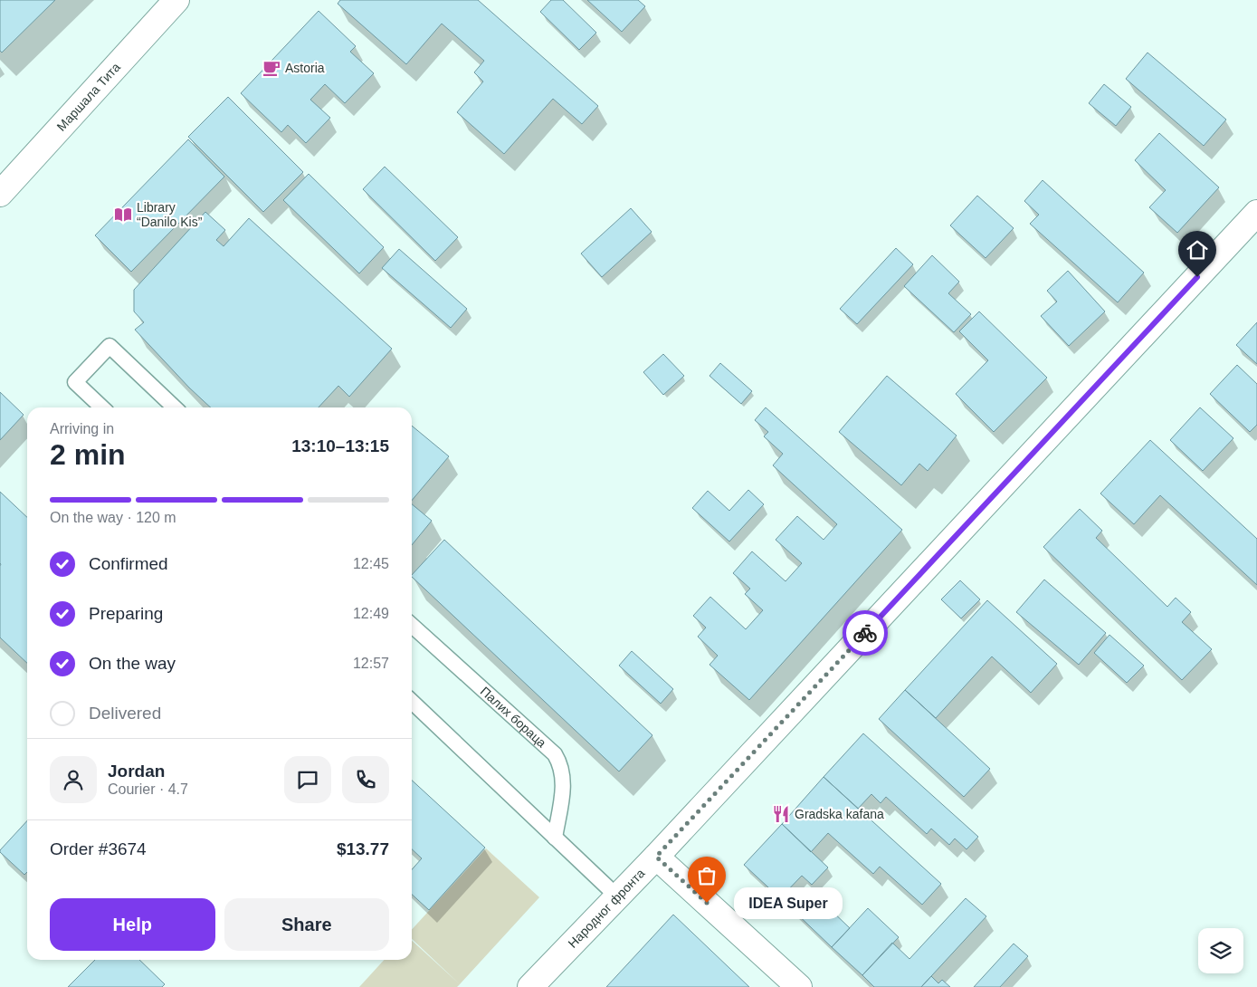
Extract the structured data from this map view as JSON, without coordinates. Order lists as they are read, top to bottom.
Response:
{
  "streets": {
    "street": ["Маршала Тита", "Народног фронта"],
    "lane": ["Палих бораца"]
  },
  "places": {
    "cafe": ["Astoria"],
    "library": ["Library “Danilo Kis”"],
    "restaurant": ["Gradska kafana"],
    "other": ["IDEA Super"]
  },
  "page": {
    "heading": ["2 min", "Arriving in", "13:10–13:15"],
    "panel": [
      "Jordan",
      "Courier · 4.7",
      "Order #3674",
      "$13.77"
    ],
    "bar": "On the way · 120 m",
    "list": [
      ["Confirmed", "12:45"],
      ["Preparing", "12:49"],
      ["On the way", "12:57"],
      "Delivered"
    ],
    "bubble": "IDEA Super",
    "buttons": ["Help", "Share"]
  }
}
